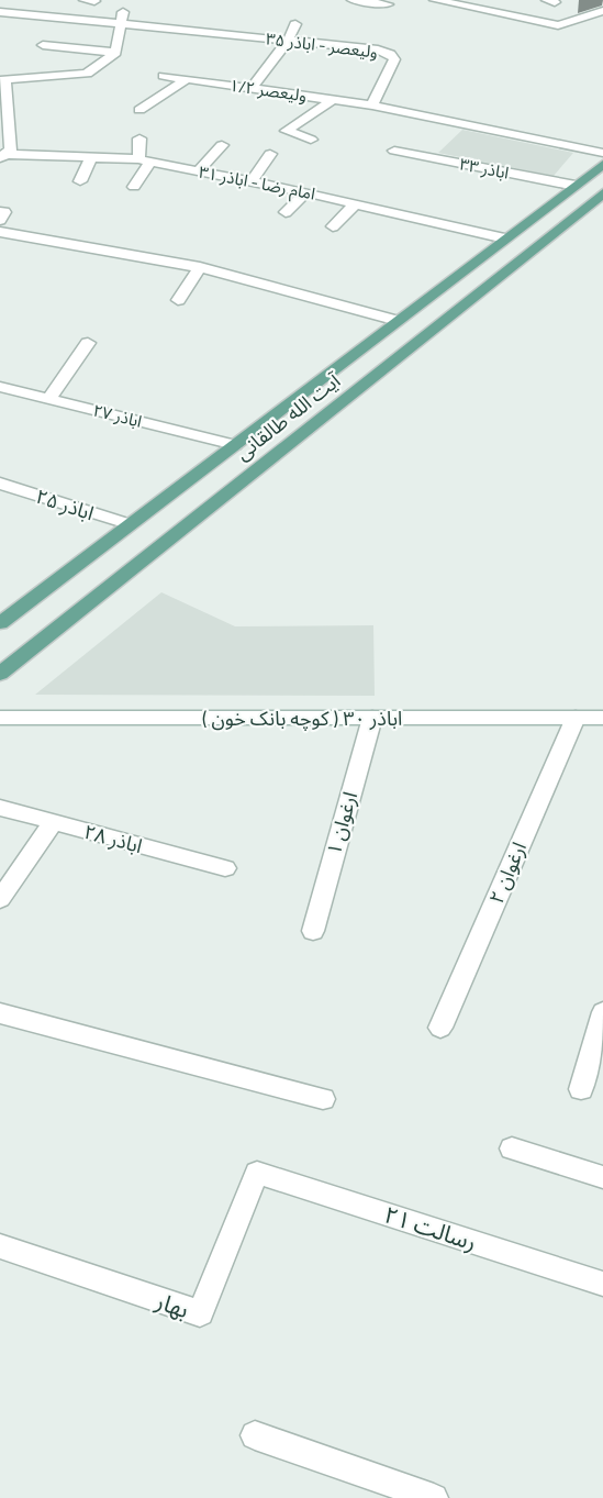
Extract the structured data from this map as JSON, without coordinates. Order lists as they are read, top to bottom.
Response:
{
  "streets": {
    "main road": ["آیت الله طالقانی"],
    "street": [
      "ولیعصر - اباذر ۳۵",
      "ولیعصر ۱/۲",
      "اباذر ۳۳",
      "امام رضا - اباذر ۳۱",
      "اباذر ۲۷",
      "اباذر ۲۵",
      "اباذر ۳۰ ( کوچه بانک خون )",
      "ارغوان ۱",
      "اباذر ۲۸",
      "ارغوان ۲",
      "رسالت ۲۱",
      "بهار"
    ]
  },
  "crossings": [
    ["ولیعصر - اباذر ۳۵", "ولیعصر ۱/۲"],
    ["اباذر ۳۳", "آیت الله طالقانی"],
    ["امام رضا - اباذر ۳۱", "آیت الله طالقانی"],
    ["اباذر ۲۷", "آیت الله طالقانی"],
    ["آیت الله طالقانی", "اباذر ۲۵"],
    ["اباذر ۳۰ ( کوچه بانک خون )", "ارغوان ۱"],
    ["اباذر ۳۰ ( کوچه بانک خون )", "ارغوان ۲"],
    ["رسالت ۲۱", "بهار"]
  ]
}
